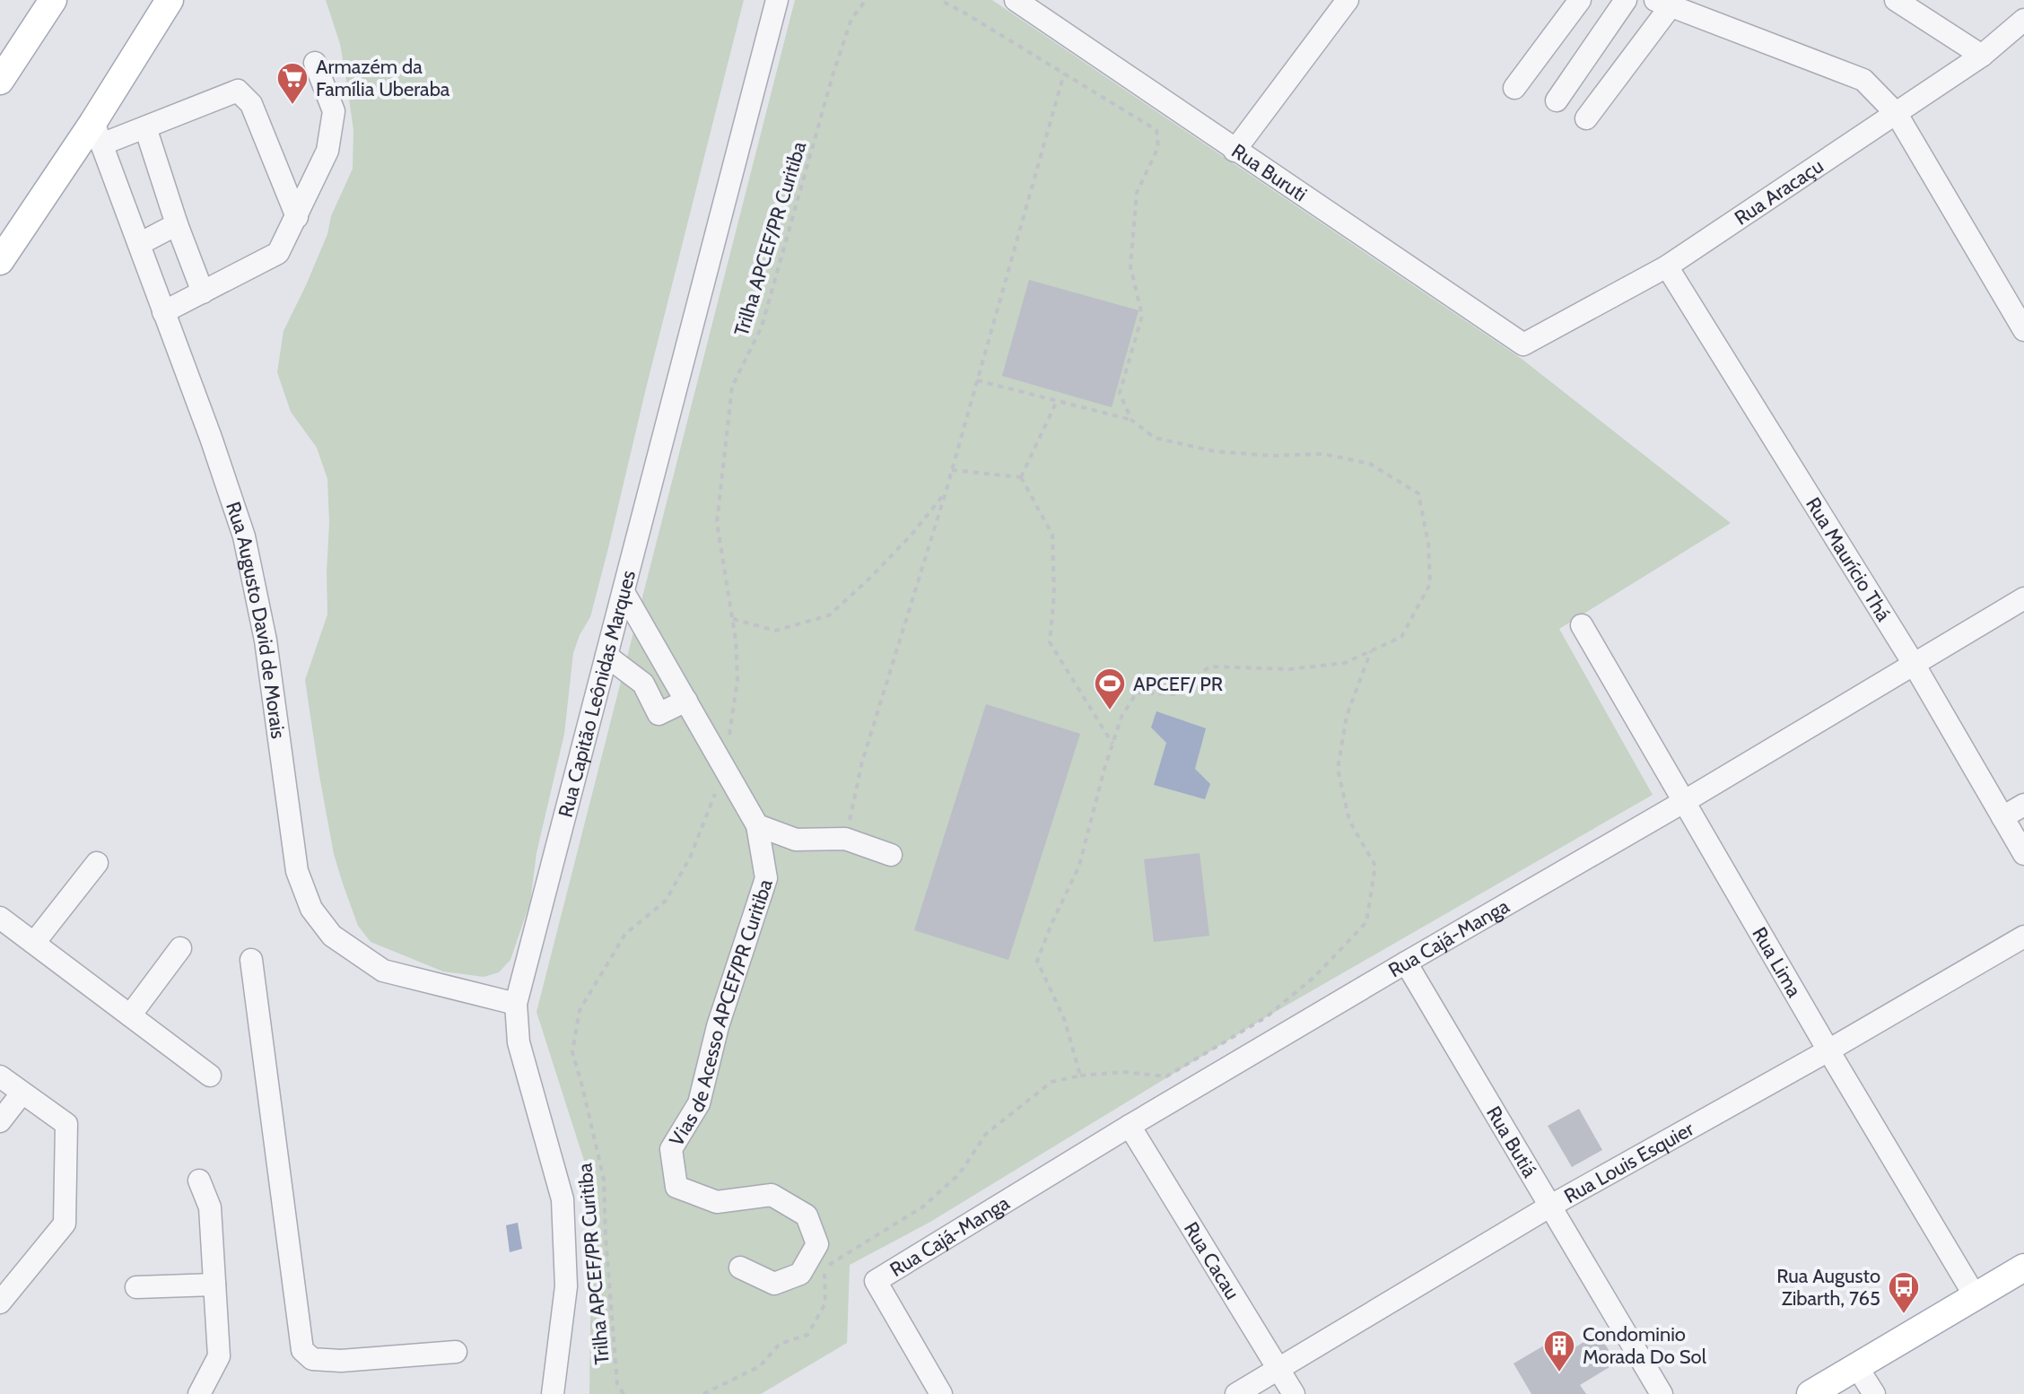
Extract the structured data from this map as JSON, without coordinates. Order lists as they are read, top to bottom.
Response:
{
  "streets": {
    "street": [
      "Rua Buruti",
      "Rua Aracaçu",
      "Rua Maurício Thá",
      "Rua Augusto David de Morais",
      "Rua Capitão Leônidas Marques",
      "Rua Cajá-Manga",
      "Rua Lima",
      "Vias de Acesso APCEF/PR Curitiba",
      "Rua Butiá",
      "Rua Louis Esquier",
      "Rua Cacau"
    ],
    "path": ["Trilha APCEF/PR Curitiba"]
  },
  "crossings": [
    ["Rua Buruti", "Rua Aracaçu"],
    ["Rua Aracaçu", "Rua Maurício Thá"],
    ["Trilha APCEF/PR Curitiba", "Vias de Acesso APCEF/PR Curitiba"],
    ["Rua Maurício Thá", "Rua Cajá-Manga"],
    ["Rua Augusto David de Morais", "Rua Capitão Leônidas Marques"],
    ["Rua Capitão Leônidas Marques", "Vias de Acesso APCEF/PR Curitiba"],
    ["Rua Cajá-Manga", "Rua Lima"],
    ["Rua Cajá-Manga", "Rua Butiá"],
    ["Rua Cajá-Manga", "Rua Cacau"],
    ["Rua Lima", "Rua Louis Esquier"],
    ["Rua Butiá", "Rua Louis Esquier"],
    ["Rua Louis Esquier", "Rua Cacau"]
  ],
  "places": {
    "supermarket": ["Armazém da Família Uberaba"],
    "sports": ["APCEF/ PR"],
    "bus stop": ["Rua Augusto Zibarth, 765"],
    "building": ["Condominio Morada Do Sol"]
  }
}
